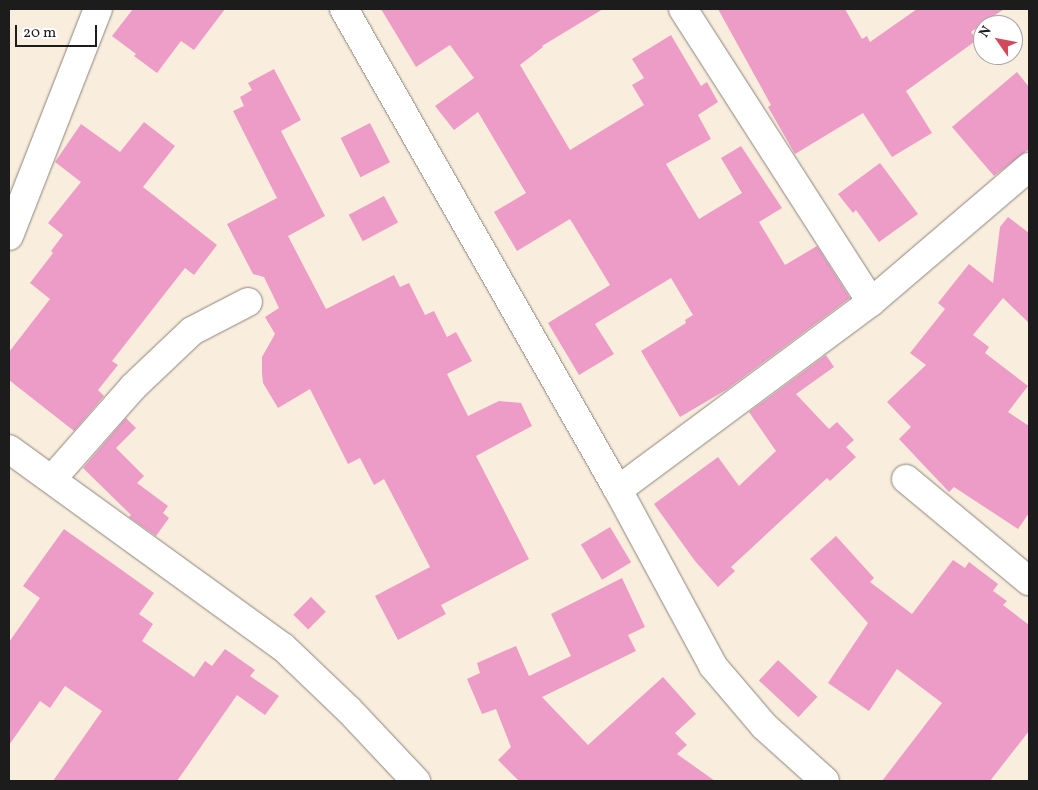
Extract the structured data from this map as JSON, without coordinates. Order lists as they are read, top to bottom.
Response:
{
  "scale_bar": "20 m",
  "north": "top left"
}
